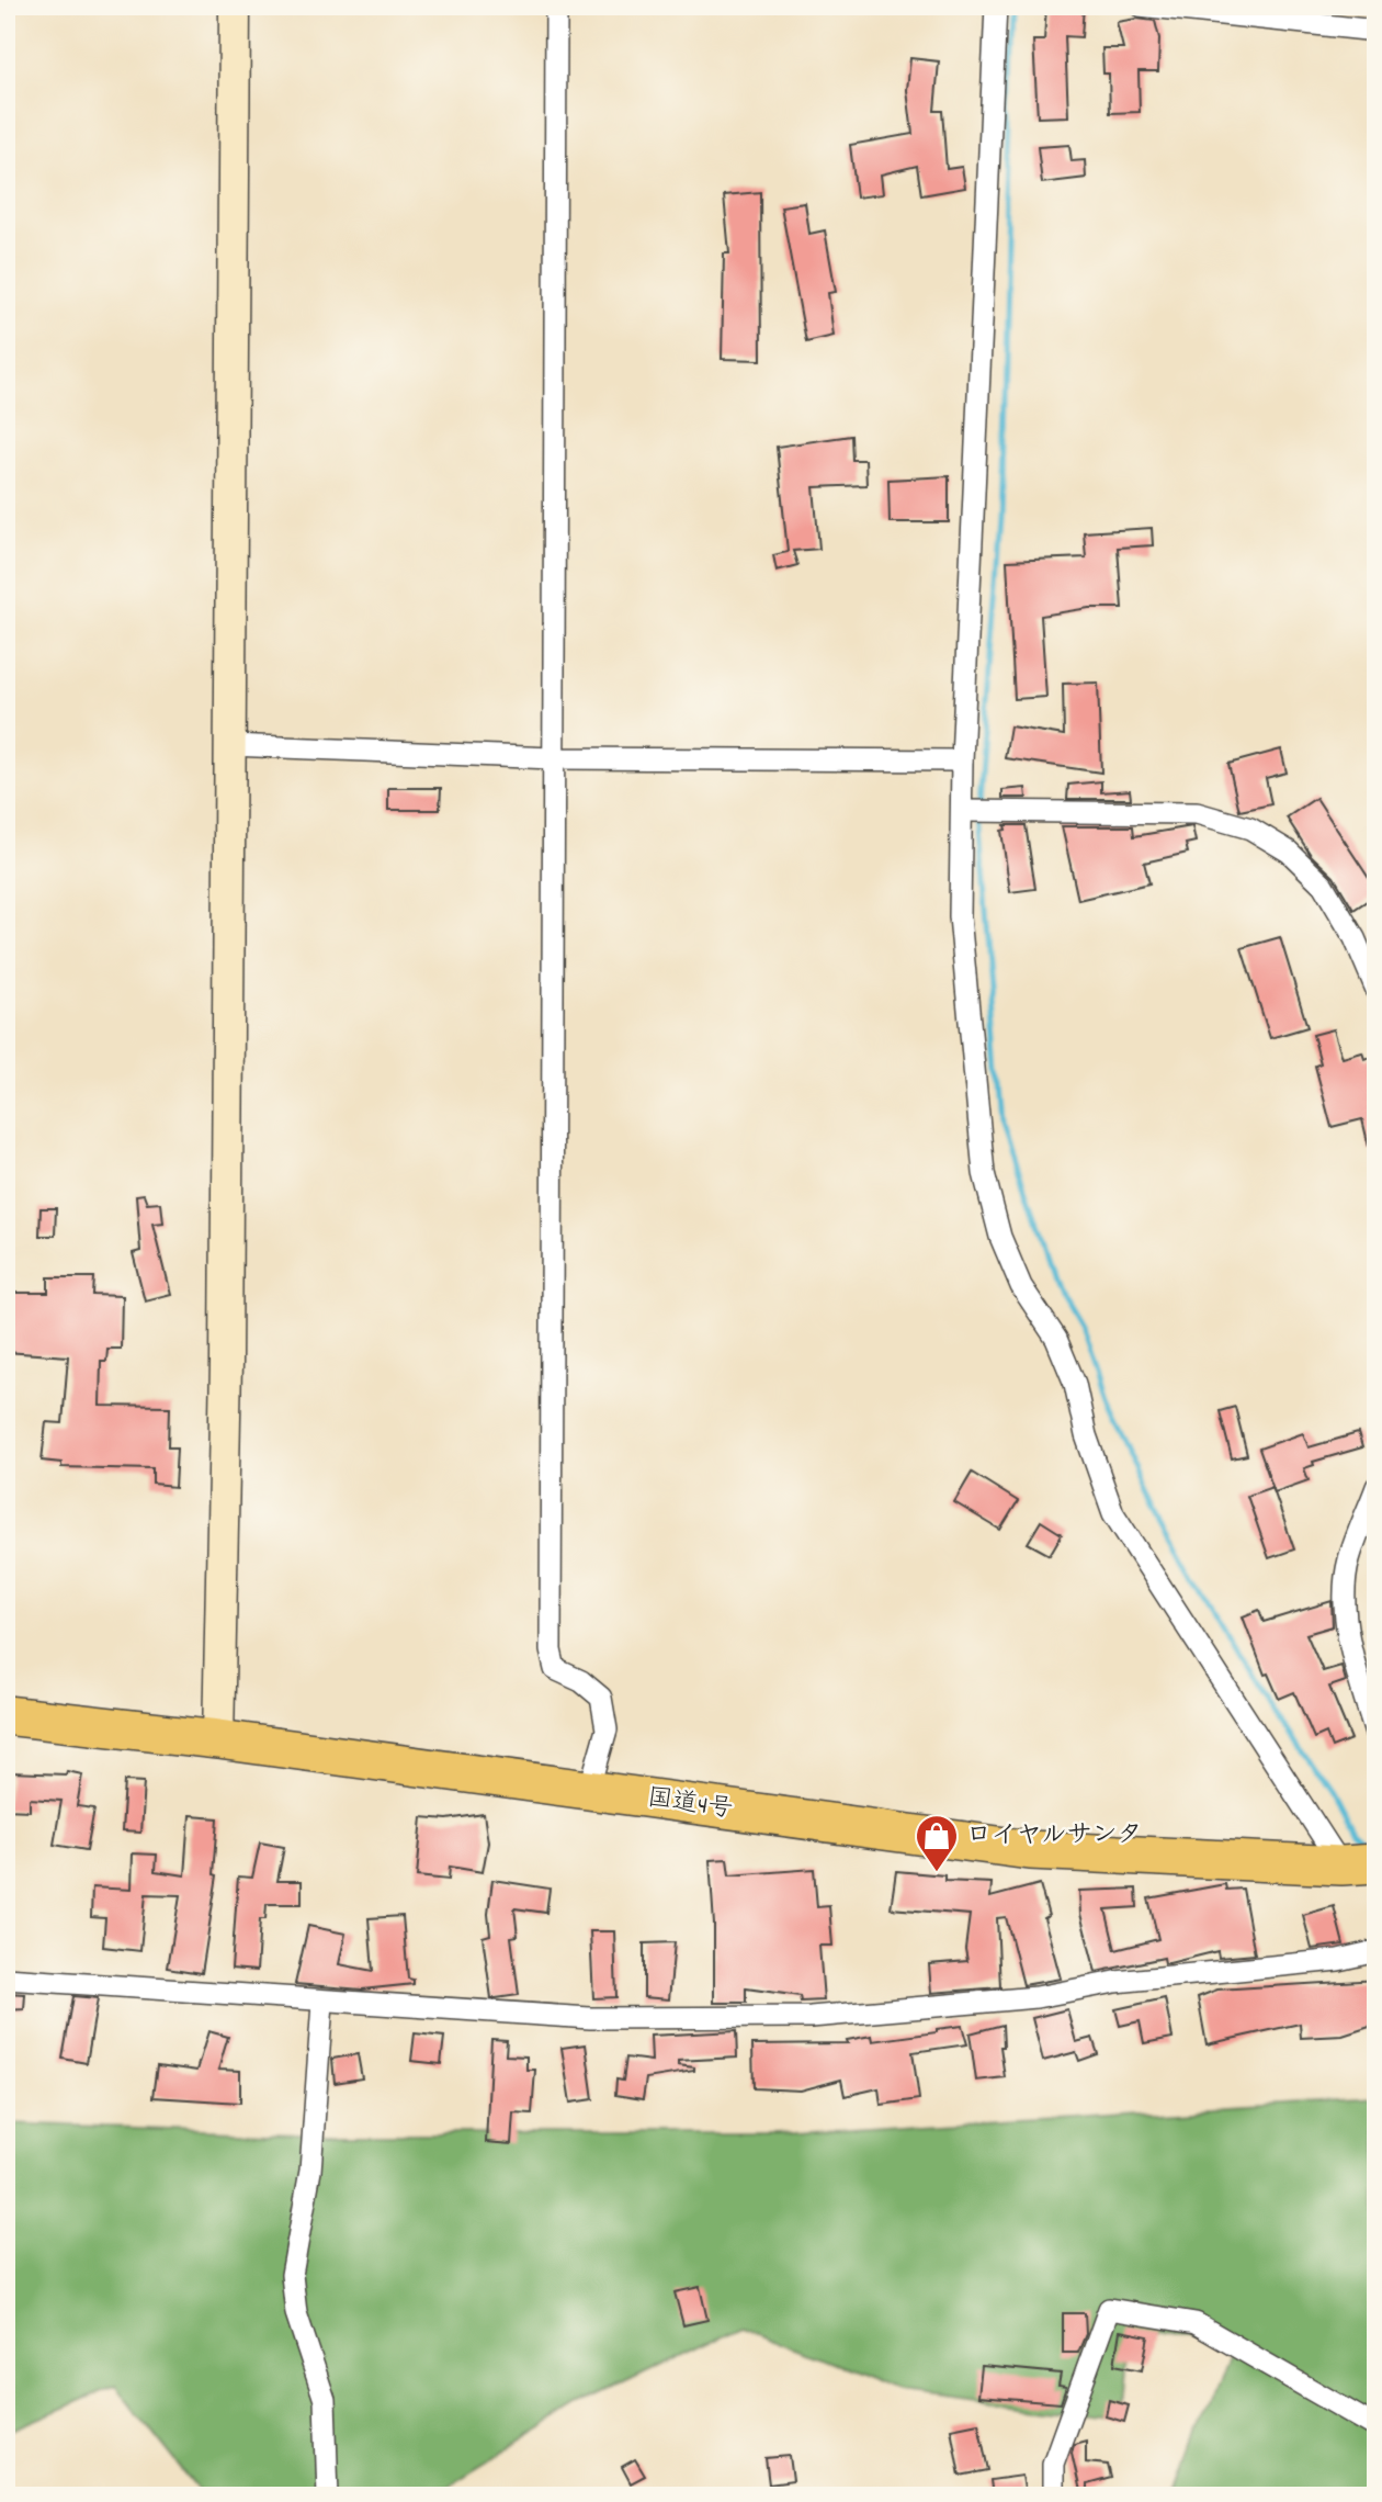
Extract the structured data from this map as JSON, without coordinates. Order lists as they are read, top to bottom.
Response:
{
  "streets": {
    "highway": ["国道4号"]
  },
  "places": {
    "shop": ["ロイヤルサンタ"]
  }
}
